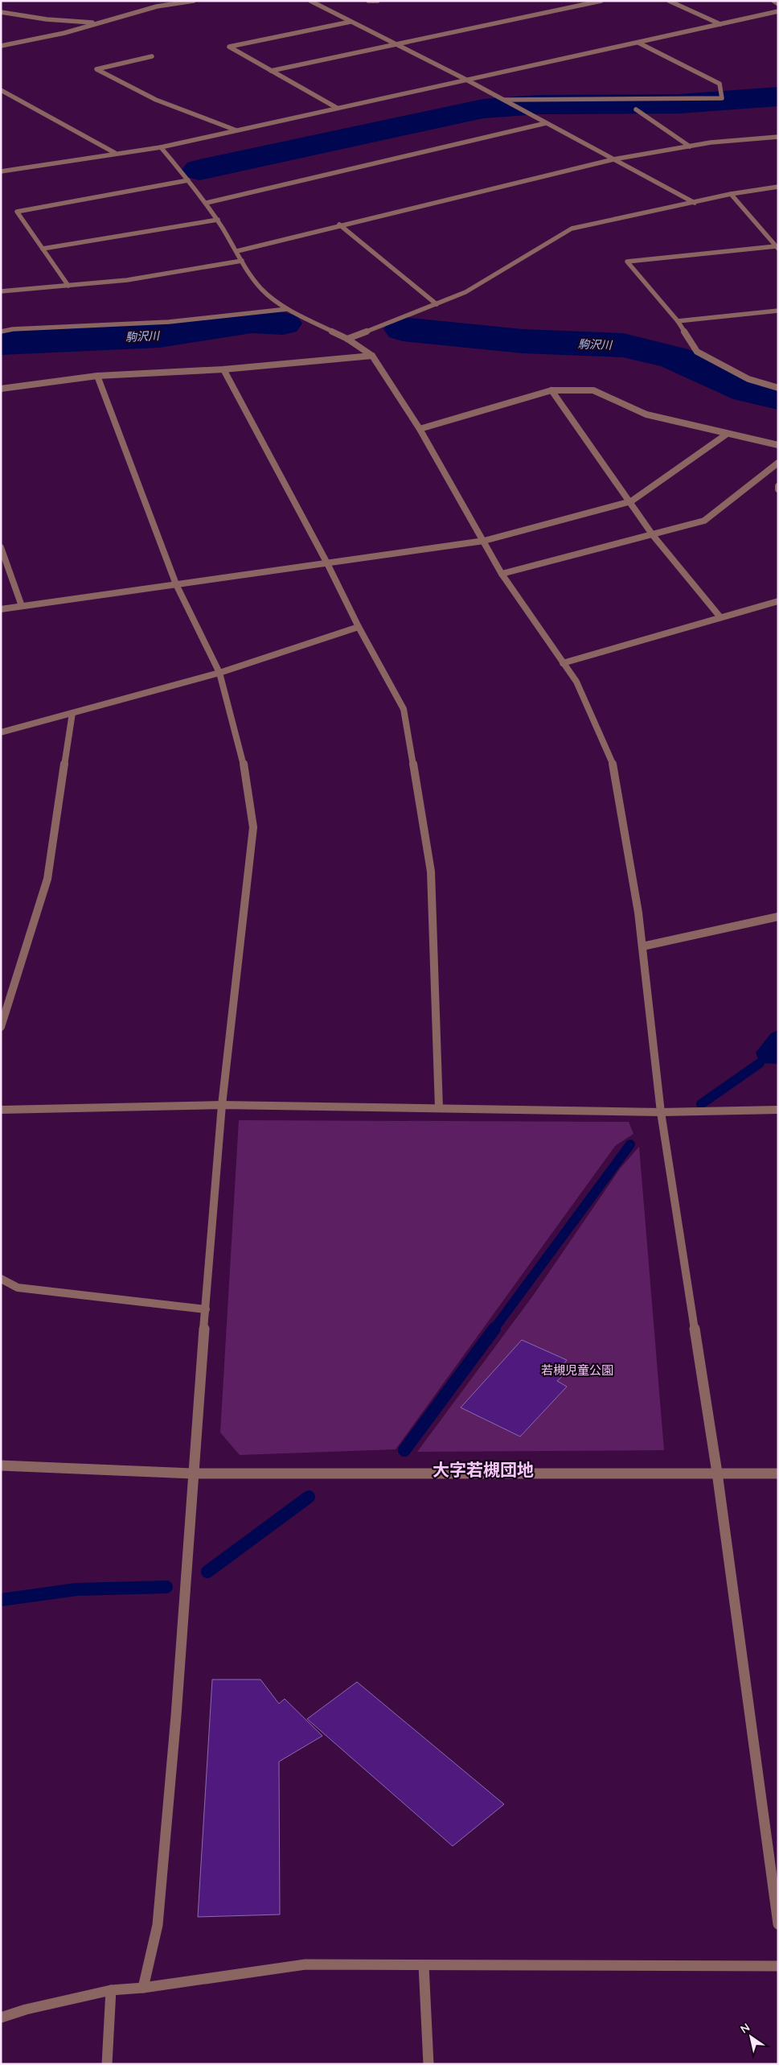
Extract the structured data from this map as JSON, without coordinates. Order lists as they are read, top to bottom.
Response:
{
  "districts": ["大字若槻団地"],
  "water": ["駒沢川"],
  "parks": ["若槻児童公園"],
  "north": "top left"
}
